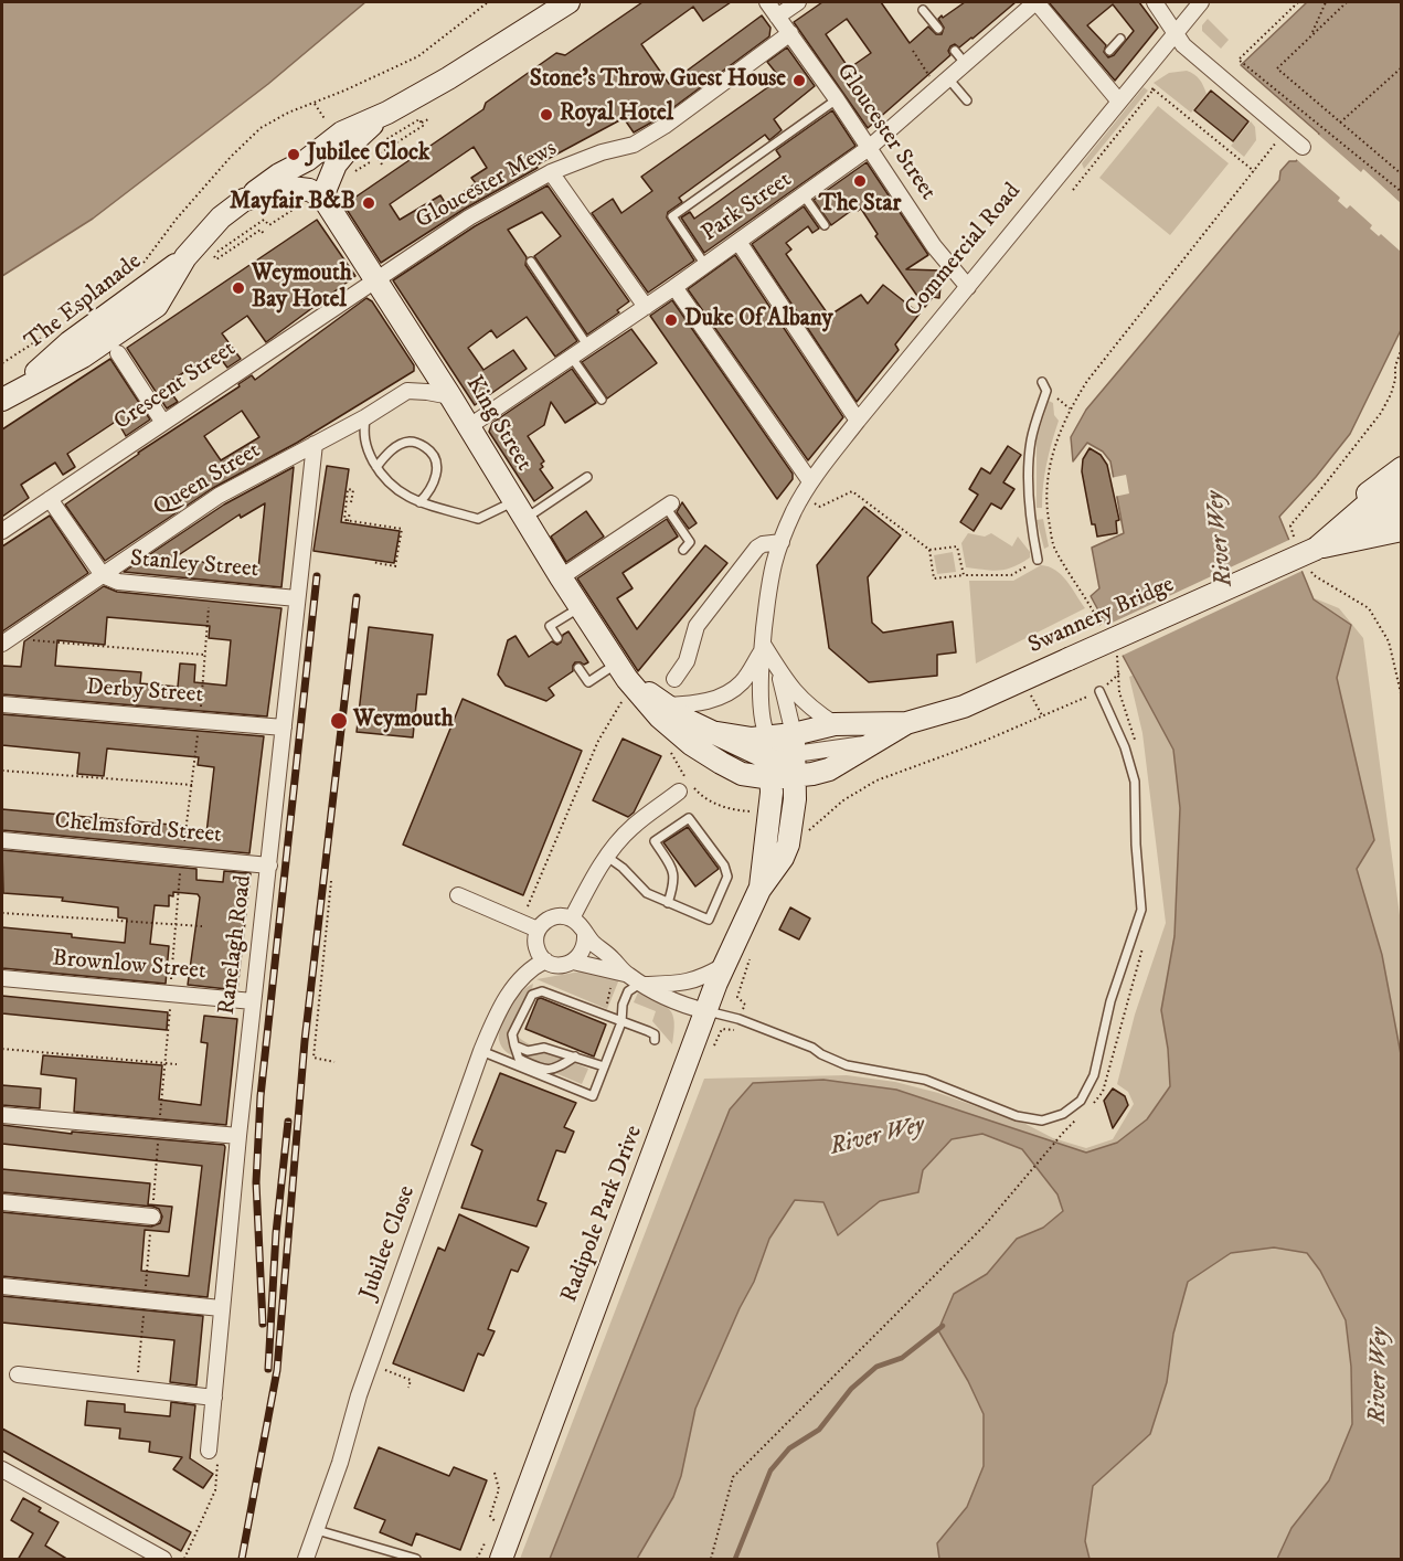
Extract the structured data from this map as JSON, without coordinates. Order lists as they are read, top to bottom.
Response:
{
  "streets": {
    "main road": [
      "Commercial Road",
      "The Esplanade",
      "King Street",
      "Swannery Bridge",
      "Radipole Park Drive"
    ],
    "street": [
      "Gloucester Street",
      "Gloucester Mews",
      "Park Street",
      "Crescent Street",
      "Queen Street",
      "Stanley Street",
      "Derby Street",
      "Chelmsford Street",
      "Ranelagh Road",
      "Brownlow Street",
      "Jubilee Close"
    ]
  },
  "crossings": [
    ["Gloucester Street", "Gloucester Mews"],
    ["Gloucester Street", "Park Street"],
    ["Gloucester Street", "Commercial Road"],
    ["Gloucester Mews", "Crescent Street"],
    ["Gloucester Mews", "King Street"],
    ["Park Street", "King Street"],
    ["Commercial Road", "King Street"],
    ["Commercial Road", "Swannery Bridge"],
    ["Commercial Road", "Radipole Park Drive"],
    ["Crescent Street", "King Street"],
    ["Crescent Street", "Stanley Street"],
    ["King Street", "Queen Street"],
    ["King Street", "Swannery Bridge"],
    ["Queen Street", "Stanley Street"],
    ["Queen Street", "Ranelagh Road"],
    ["Stanley Street", "Ranelagh Road"],
    ["Derby Street", "Ranelagh Road"],
    ["Chelmsford Street", "Ranelagh Road"],
    ["Ranelagh Road", "Brownlow Street"]
  ],
  "water": ["River Wey"],
  "places": [
    "Stone's Throw Guest House",
    "Royal Hotel",
    "Jubilee Clock",
    "The Star",
    "Mayfair B&B",
    "Weymouth Bay Hotel",
    "Duke Of Albany",
    "Weymouth"
  ]
}
